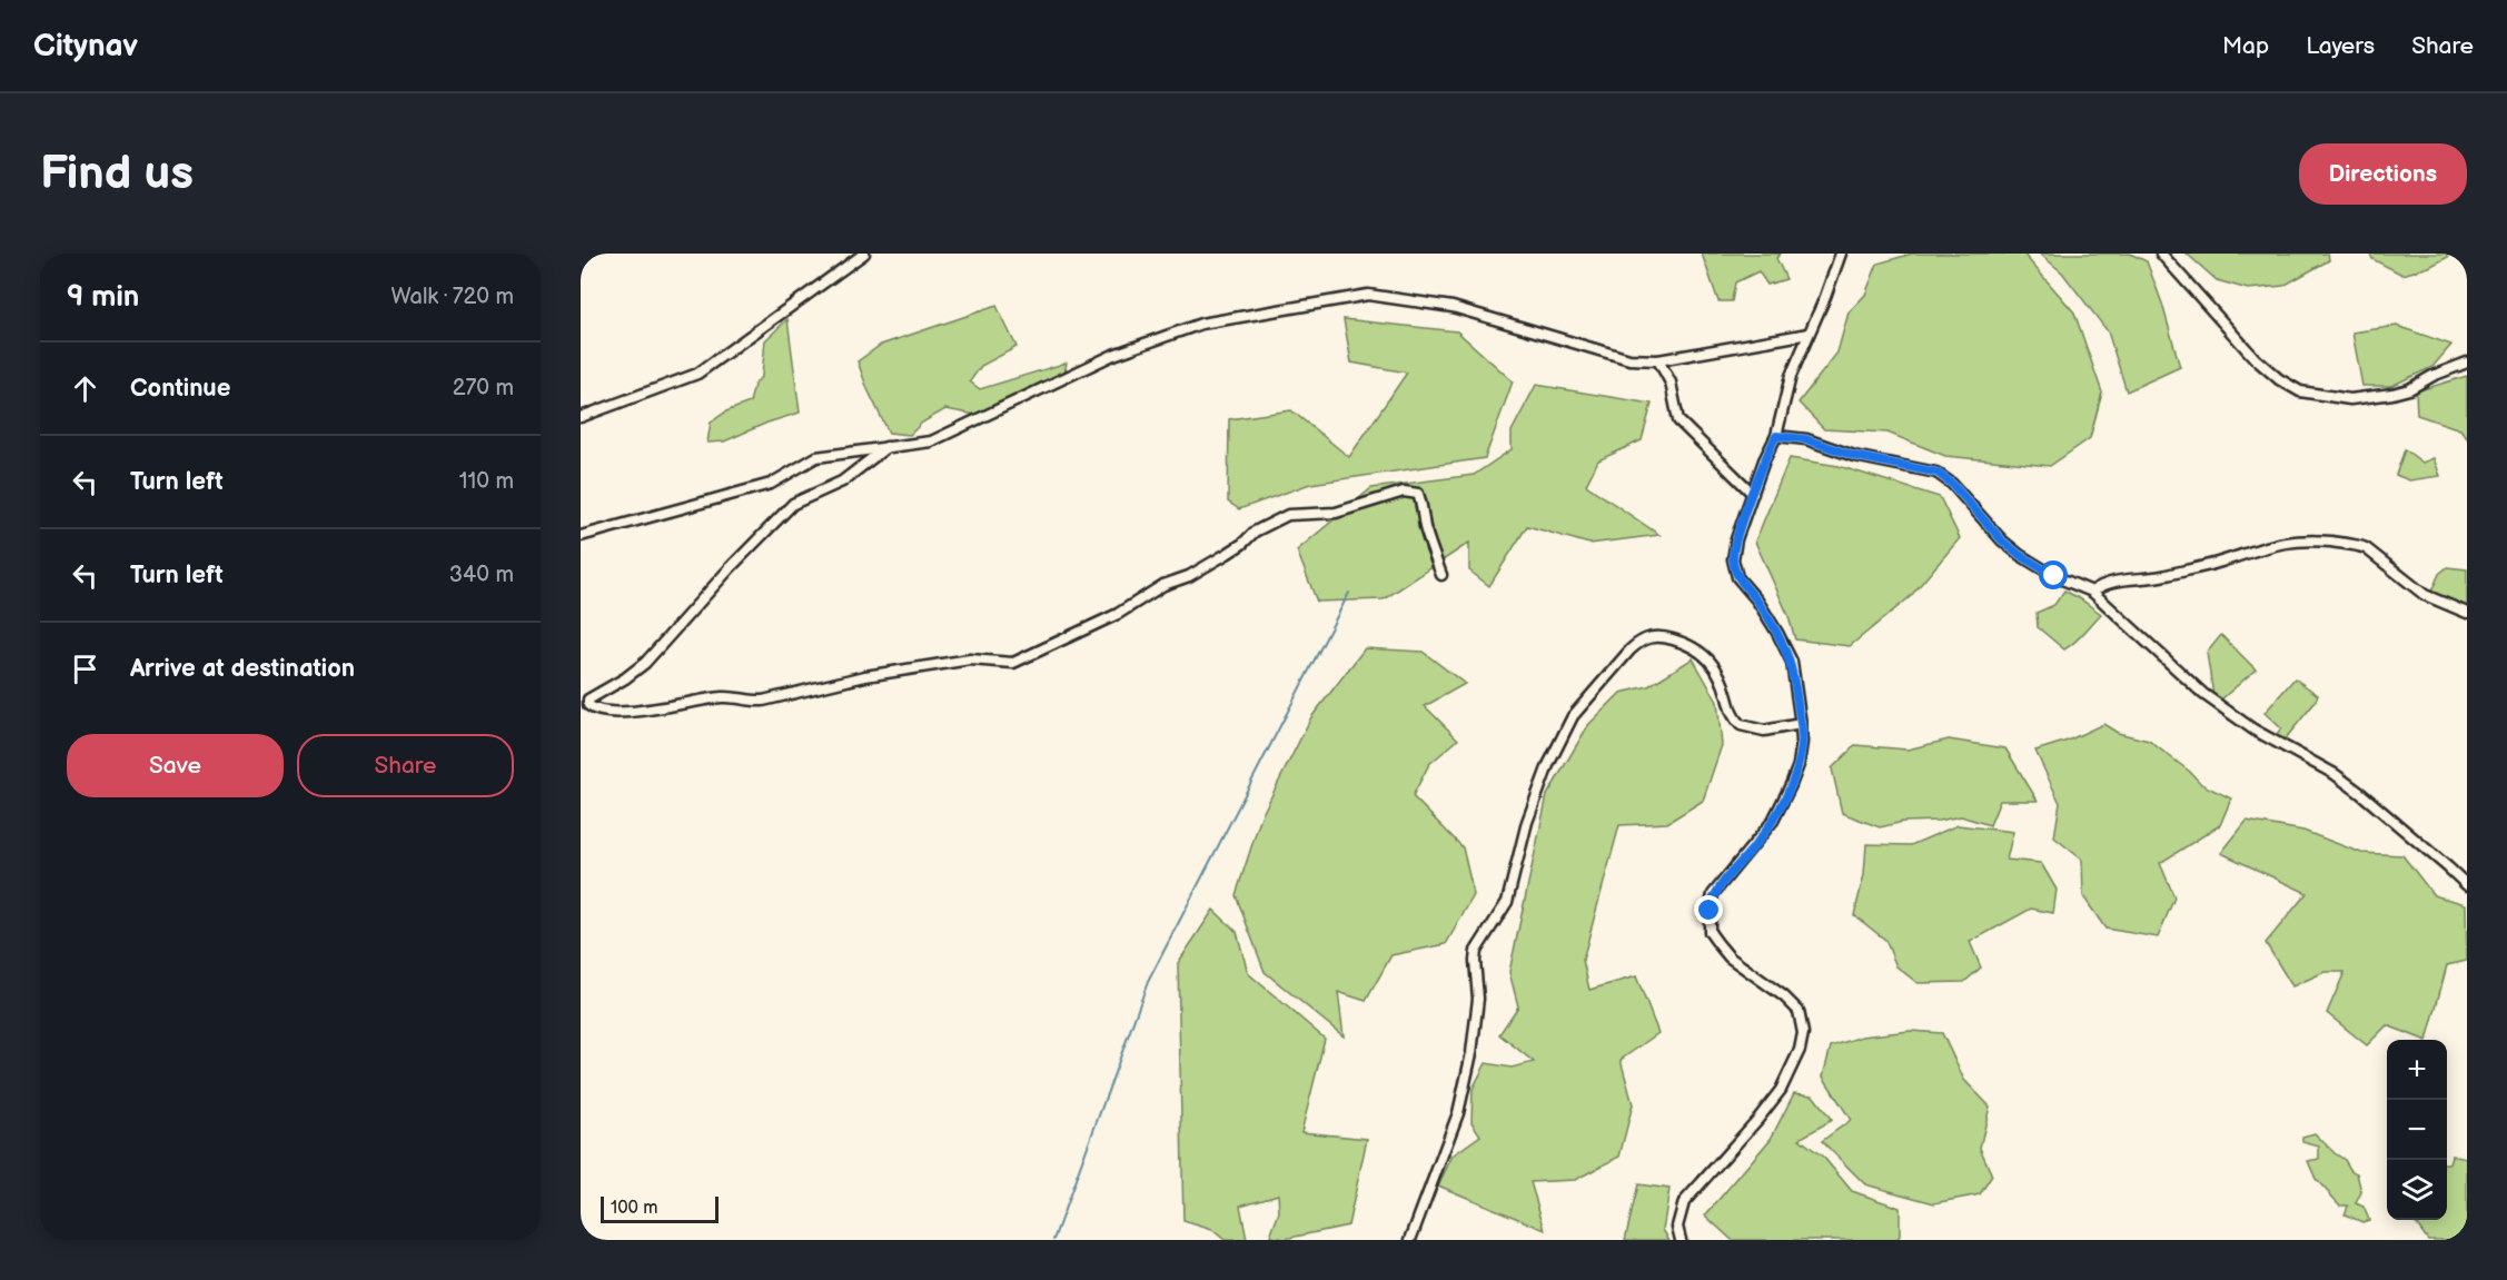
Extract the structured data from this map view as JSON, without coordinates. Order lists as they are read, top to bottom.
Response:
{
  "scale_bar": "100 m",
  "page": {
    "header": "Citynav",
    "nav": ["Map", "Layers", "Share"],
    "buttons": [
      "Directions",
      ["Save", "Share"]
    ],
    "title": "Find us",
    "heading": ["9 min", "Walk · 720 m"],
    "list": [
      ["Continue", "270 m"],
      ["Turn left", "110 m"],
      ["Turn left", "340 m"],
      "Arrive at destination"
    ],
    "map_buttons": ["+", "−"],
    "scale": "100 m"
  }
}
